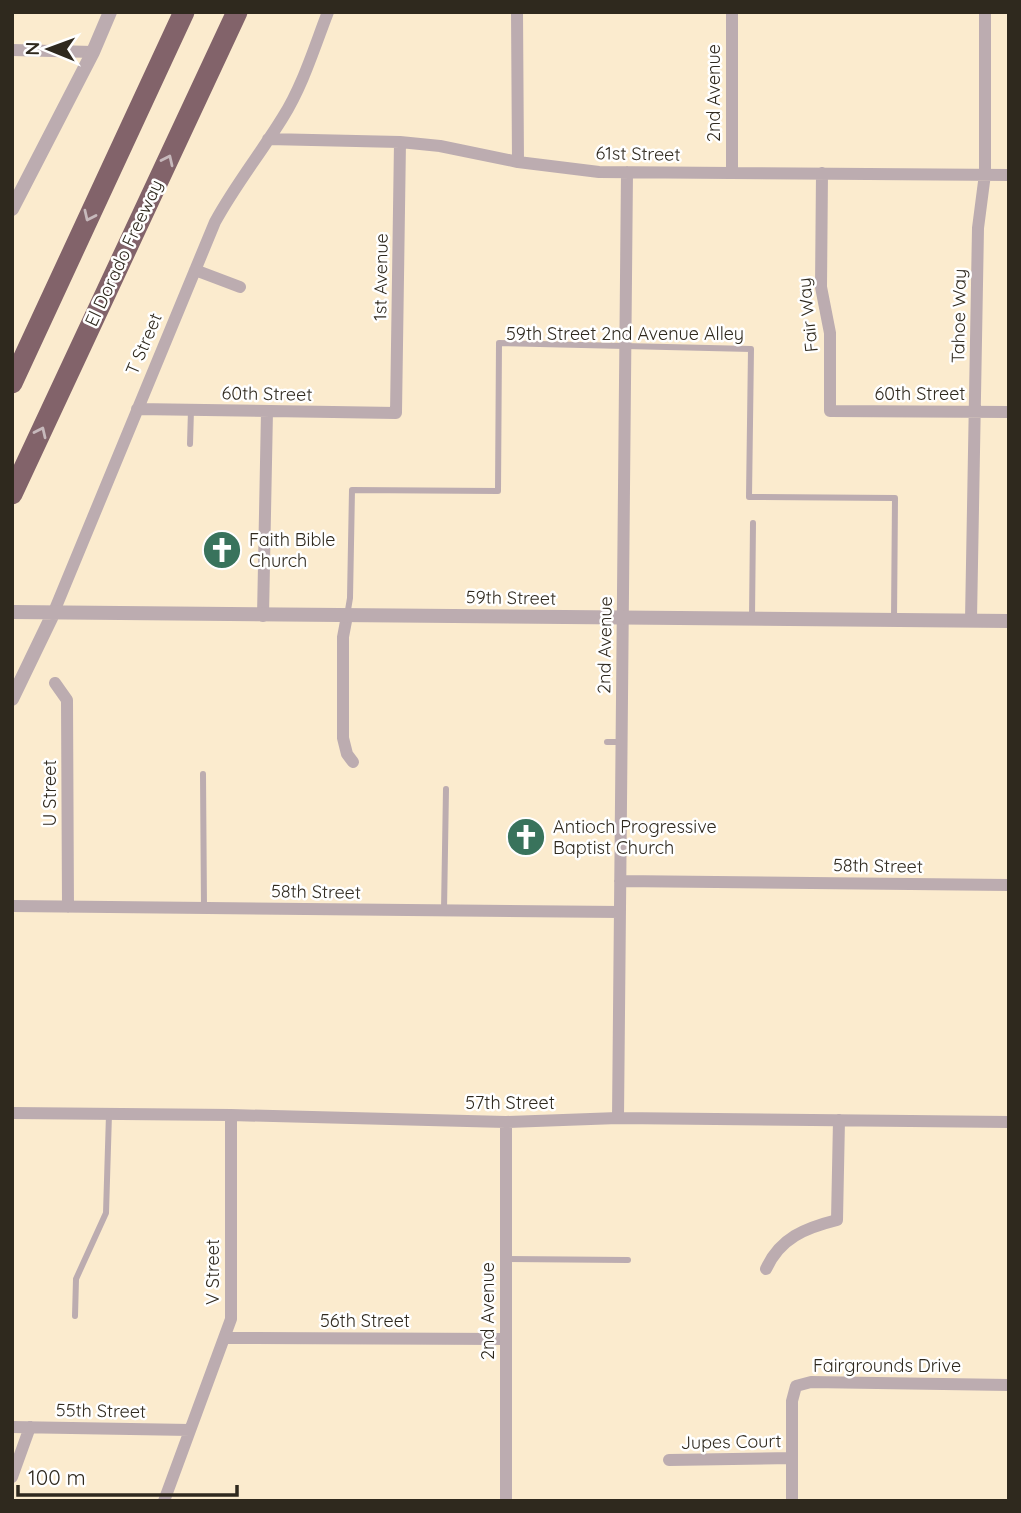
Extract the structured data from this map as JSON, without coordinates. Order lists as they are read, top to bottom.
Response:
{
  "streets": {
    "highway": ["El Dorado Freeway"],
    "street": [
      "2nd Avenue",
      "61st Street",
      "1st Avenue",
      "Fair Way",
      "Tahoe Way",
      "T Street",
      "60th Street",
      "59th Street",
      "U Street",
      "58th Street",
      "57th Street",
      "V Street",
      "56th Street",
      "Fairgrounds Drive",
      "55th Street",
      "Jupes Court"
    ],
    "lane": ["59th Street 2nd Avenue Alley"]
  },
  "crossings": [
    ["2nd Avenue", "61st Street"],
    ["2nd Avenue", "59th Street 2nd Avenue Alley"],
    ["2nd Avenue", "59th Street"],
    ["2nd Avenue", "58th Street"],
    ["2nd Avenue", "57th Street"],
    ["2nd Avenue", "56th Street"],
    ["61st Street", "1st Avenue"],
    ["61st Street", "Fair Way"],
    ["61st Street", "Tahoe Way"],
    ["61st Street", "T Street"],
    ["1st Avenue", "60th Street"],
    ["Fair Way", "60th Street"],
    ["Tahoe Way", "60th Street"],
    ["Tahoe Way", "59th Street"],
    ["59th Street 2nd Avenue Alley", "59th Street"],
    ["T Street", "60th Street"],
    ["T Street", "59th Street"],
    ["U Street", "58th Street"],
    ["57th Street", "V Street"],
    ["V Street", "56th Street"],
    ["V Street", "55th Street"],
    ["Fairgrounds Drive", "Jupes Court"]
  ],
  "places": {
    "church": ["Faith Bible Church", "Antioch Progressive Baptist Church"]
  },
  "scale_bar": "100 m",
  "north": "left"
}
